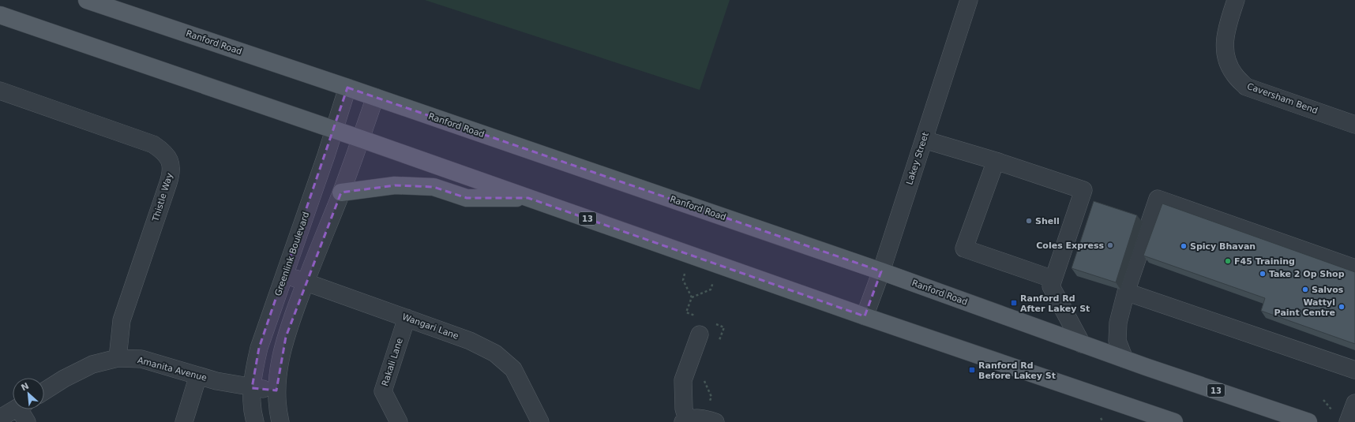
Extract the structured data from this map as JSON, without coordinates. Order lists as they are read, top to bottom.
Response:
{
  "streets": {
    "main road": ["Ranford Road", "13"],
    "street": [
      "Caversham Bend",
      "Lakey Street",
      "Thistle Way",
      "Greenlink Boulevard",
      "Wangari Lane",
      "Rakali Lane",
      "Amanita Avenue"
    ]
  },
  "crossings": [
    ["Ranford Road", "Lakey Street"],
    ["Ranford Road", "Greenlink Boulevard"],
    ["Lakey Street", "13"],
    ["Thistle Way", "Amanita Avenue"],
    ["13", "Greenlink Boulevard"],
    ["Greenlink Boulevard", "Wangari Lane"],
    ["Greenlink Boulevard", "Amanita Avenue"],
    ["Wangari Lane", "Rakali Lane"]
  ],
  "places": {
    "other": [
      "Shell",
      "Coles Express",
      "Spicy Bhavan",
      "F45 Training",
      "Take 2 Op Shop",
      "Salvos",
      "Wattyl Paint Centre"
    ],
    "transit": ["Ranford Rd After Lakey St", "Ranford Rd Before Lakey St"]
  },
  "north": "top left"
}
